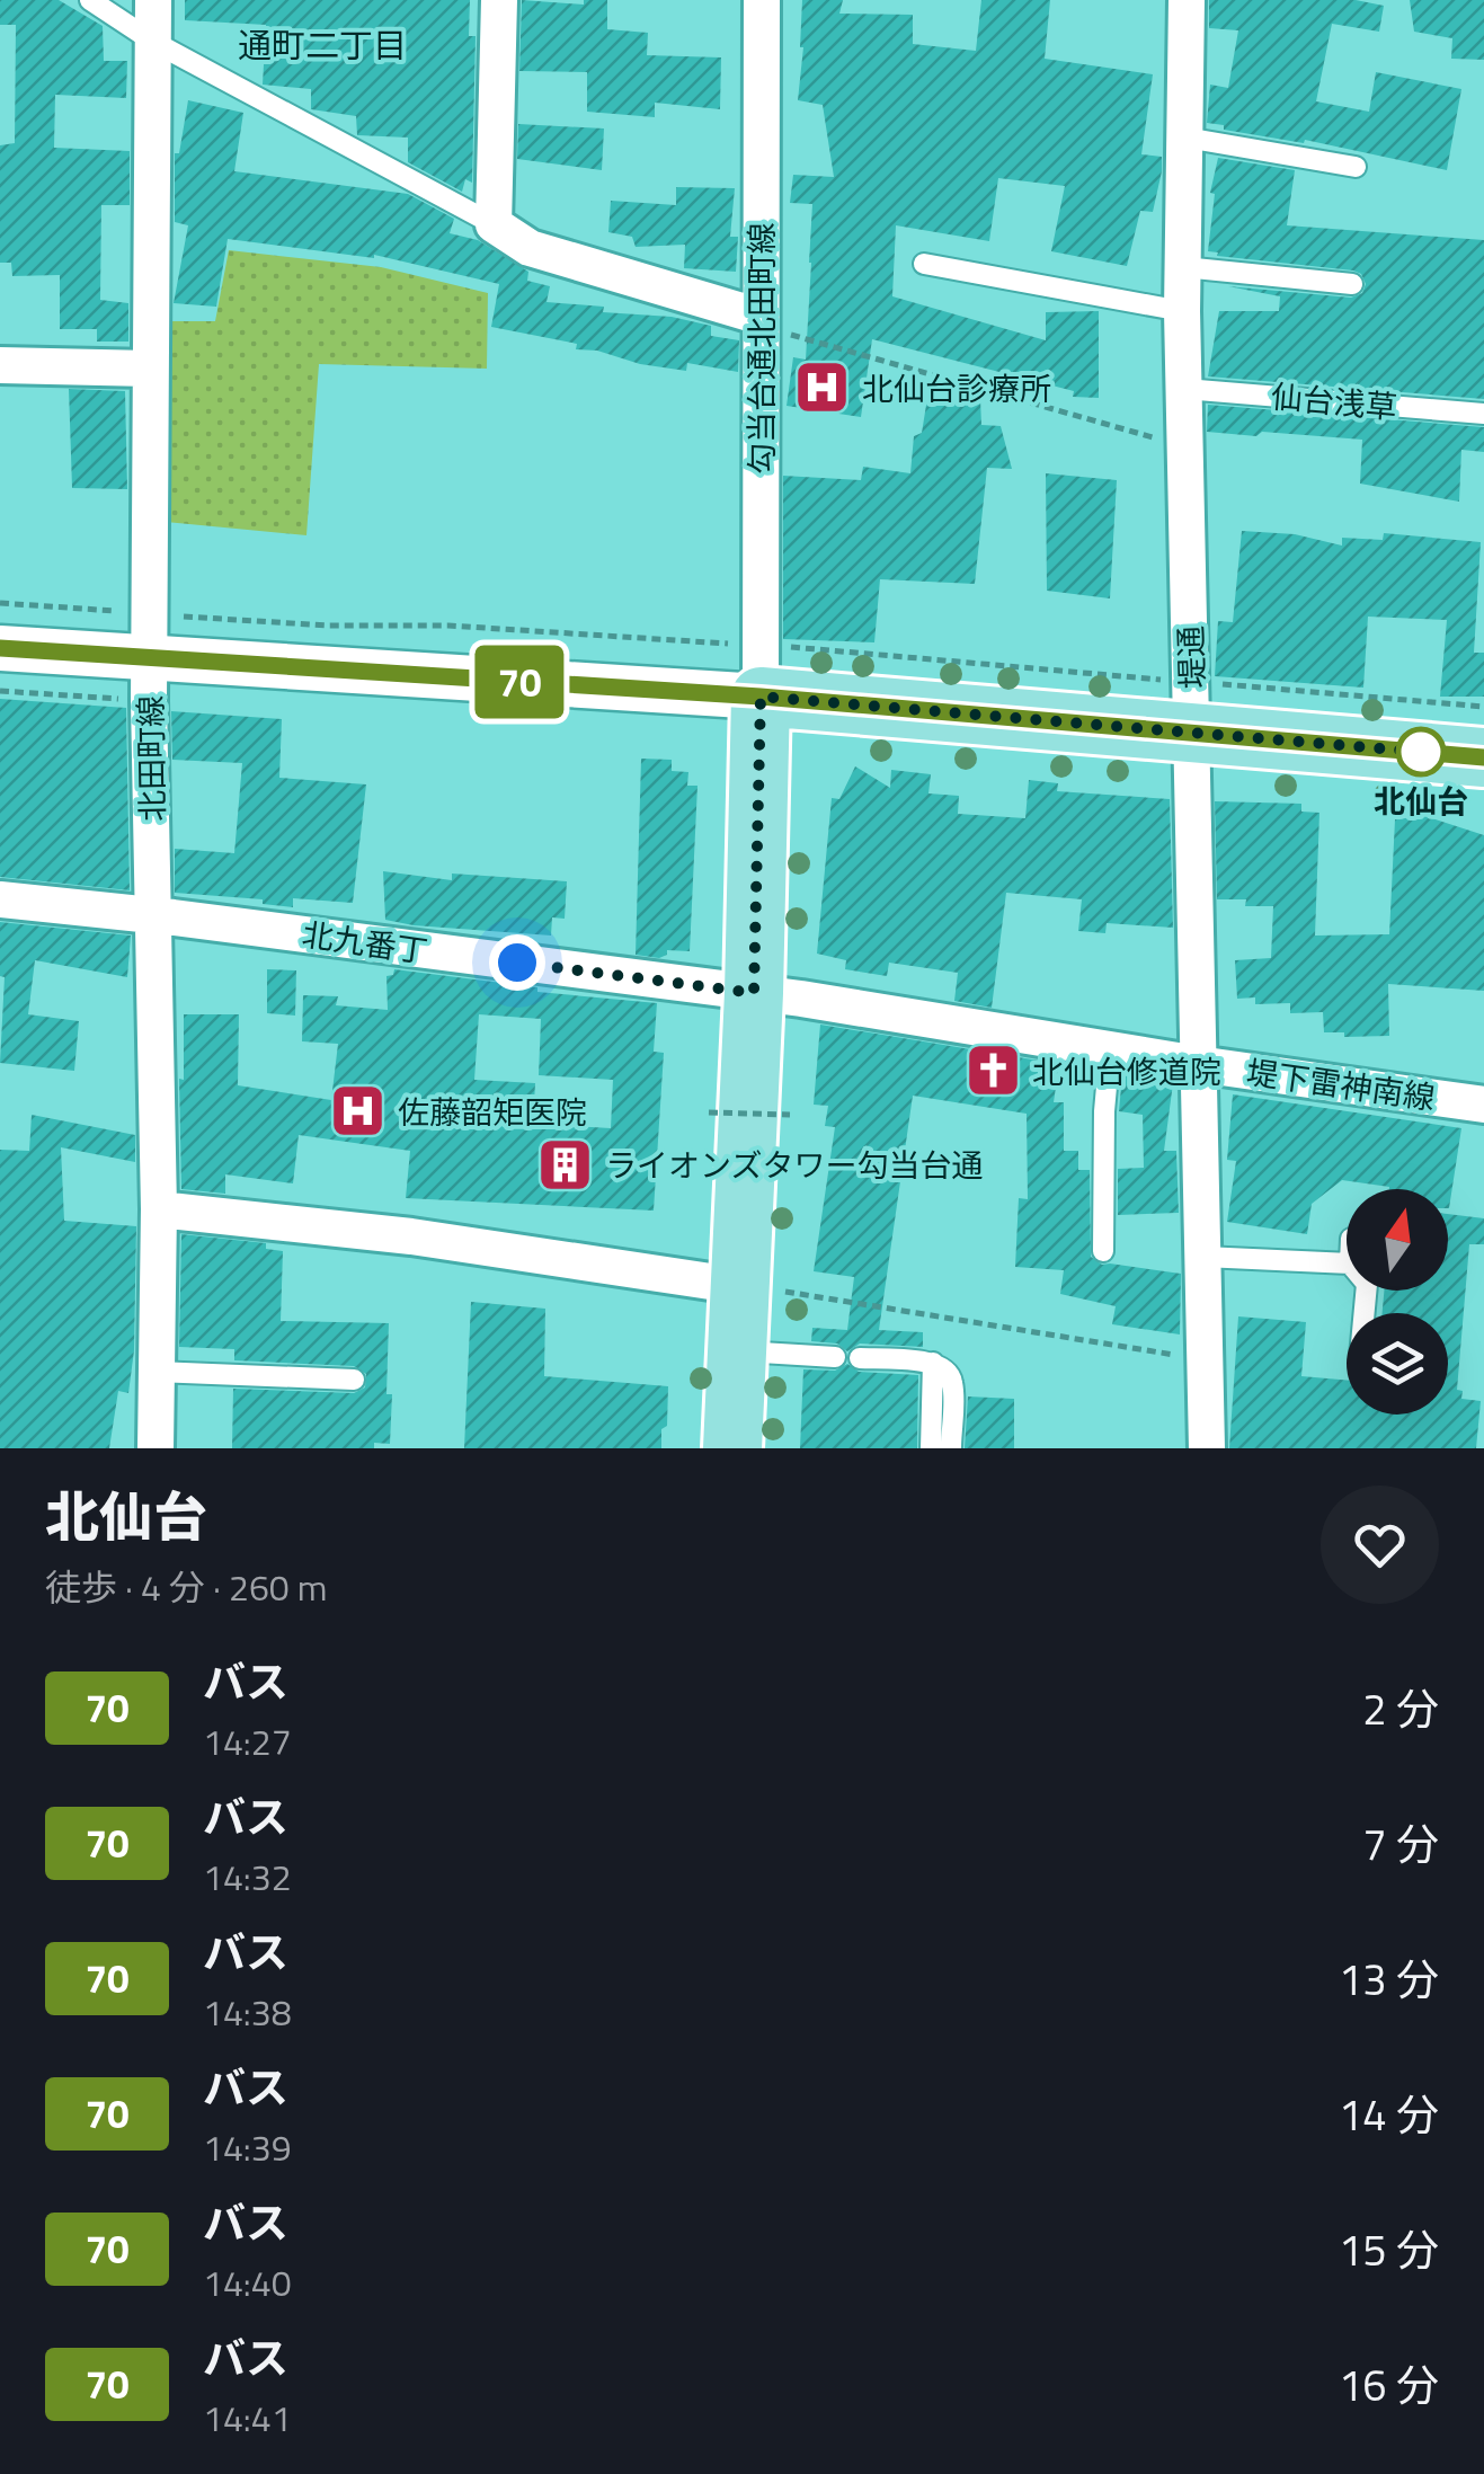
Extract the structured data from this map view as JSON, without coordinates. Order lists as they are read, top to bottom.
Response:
{
  "streets": {
    "street": [
      "勾当台通北田町線",
      "堤通",
      "北田町線",
      "北九番丁",
      "堤下雷神南線"
    ],
    "lane": ["仙台浅草"]
  },
  "crossings": [
    ["仙台浅草", "堤通"],
    ["堤通", "北九番丁"],
    ["堤通", "堤下雷神南線"],
    ["北田町線", "北九番丁"],
    ["北九番丁", "堤下雷神南線"]
  ],
  "districts": ["通町二丁目"],
  "places": {
    "hospital": ["北仙台診療所", "佐藤韶矩医院"],
    "other": ["北仙台"],
    "church": ["北仙台修道院"],
    "building": ["ライオンズタワー勾当台通"]
  },
  "lines": ["bus line 70"],
  "north": "top",
  "page": {
    "on_map": "70",
    "heading": ["北仙台", "徒歩 · 4 分 · 260 m"],
    "list": [
      {
        "mark": "70",
        "name": "バス",
        "note": "14:27",
        "value": "2 分"
      },
      {
        "mark": "70",
        "name": "バス",
        "note": "14:32",
        "value": "7 分"
      },
      {
        "mark": "70",
        "name": "バス",
        "note": "14:38",
        "value": "13 分"
      },
      {
        "mark": "70",
        "name": "バス",
        "note": "14:39",
        "value": "14 分"
      },
      {
        "mark": "70",
        "name": "バス",
        "note": "14:40",
        "value": "15 分"
      },
      {
        "mark": "70",
        "name": "バス",
        "note": "14:41",
        "value": "16 分"
      }
    ]
  }
}
